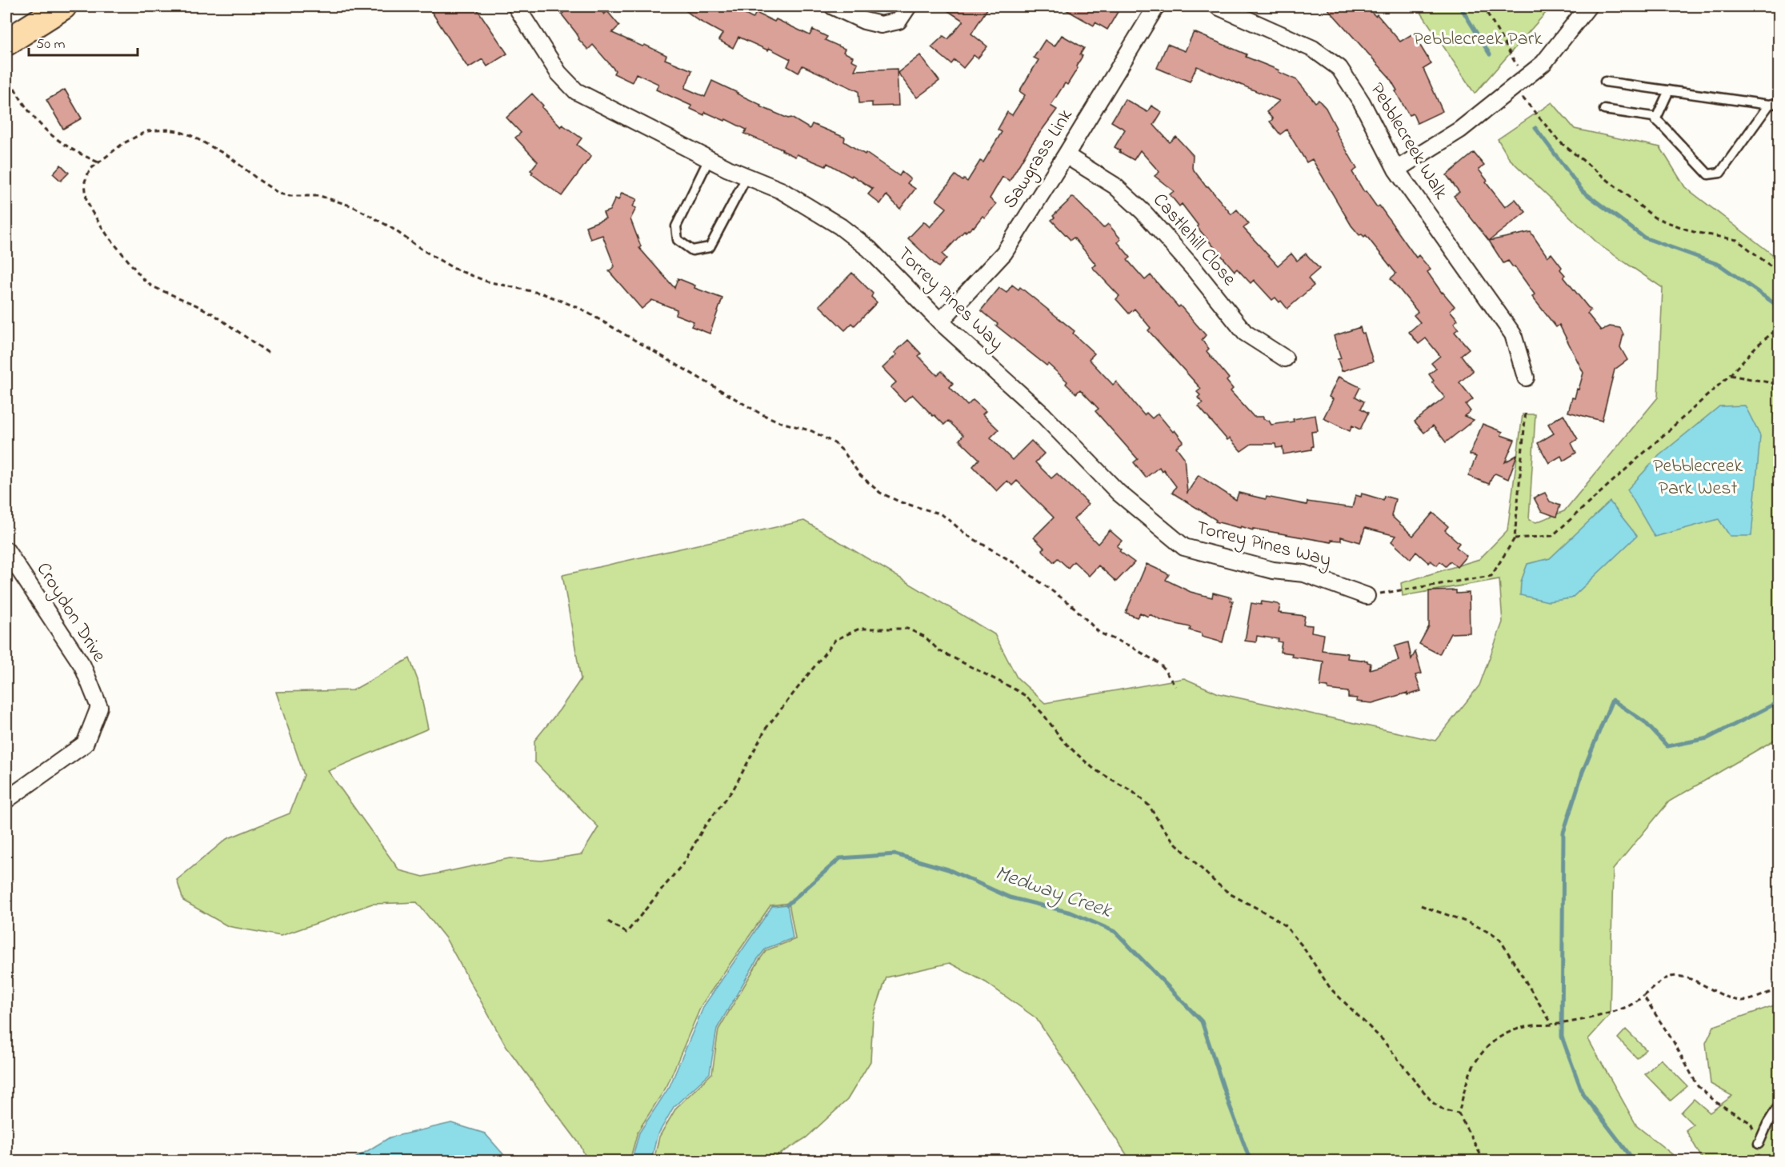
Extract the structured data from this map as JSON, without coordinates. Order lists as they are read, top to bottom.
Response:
{
  "streets": {
    "street": [
      "Pebblecreek Walk",
      "Sawgrass Link",
      "Castlehill Close",
      "Torrey Pines Way",
      "Croydon Drive"
    ]
  },
  "crossings": [
    ["Sawgrass Link", "Castlehill Close"],
    ["Sawgrass Link", "Torrey Pines Way"]
  ],
  "water": ["Medway Creek"],
  "parks": ["Pebblecreek Park", "Pebblecreek Park West"],
  "scale_bar": "50 m"
}
